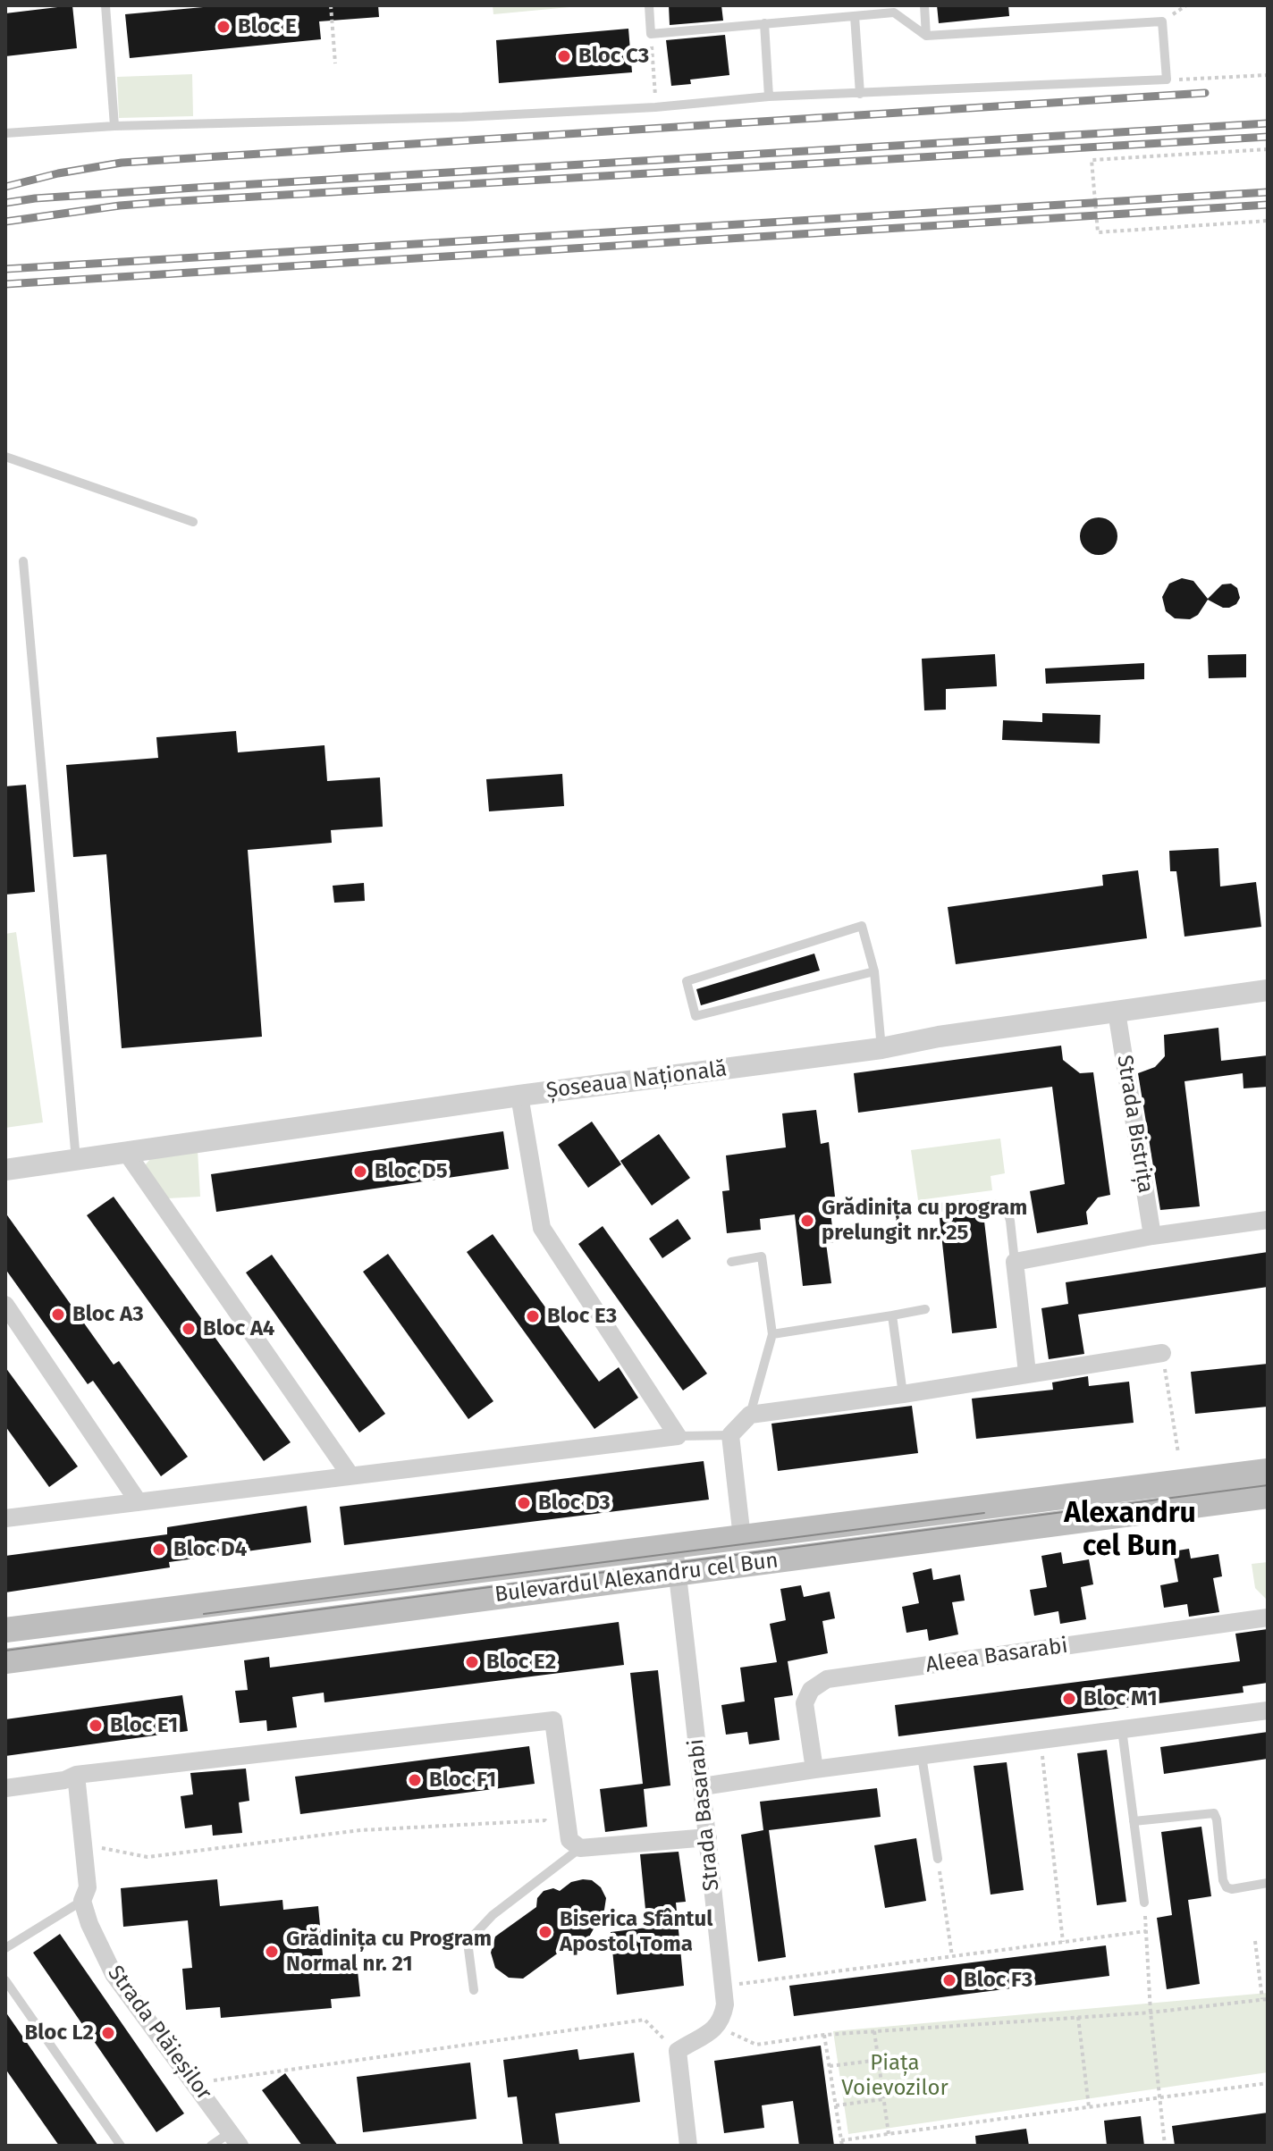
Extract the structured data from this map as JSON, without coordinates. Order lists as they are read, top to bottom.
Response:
{
  "streets": {
    "main road": ["Bulevardul Alexandru cel Bun"],
    "street": [
      "Șoseaua Națională",
      "Strada Bistrița",
      "Aleea Basarabi",
      "Strada Basarabi",
      "Strada Plăieșilor"
    ]
  },
  "crossings": [
    ["Șoseaua Națională", "Strada Bistrița"],
    ["Bulevardul Alexandru cel Bun", "Strada Basarabi"]
  ],
  "districts": ["Alexandru cel Bun"],
  "parks": ["Piața Voievozilor"],
  "places": [
    "Bloc E",
    "Bloc C3",
    "Bloc D5",
    "Grădinița cu program prelungit nr. 25",
    "Bloc A3",
    "Bloc E3",
    "Bloc A4",
    "Bloc D3",
    "Bloc D4",
    "Bloc E2",
    "Bloc M1",
    "Bloc E1",
    "Bloc F1",
    "Biserica Sfântul Apostol Toma",
    "Grădinița cu Program Normal nr. 21",
    "Bloc F3",
    "Bloc L2"
  ]
}
